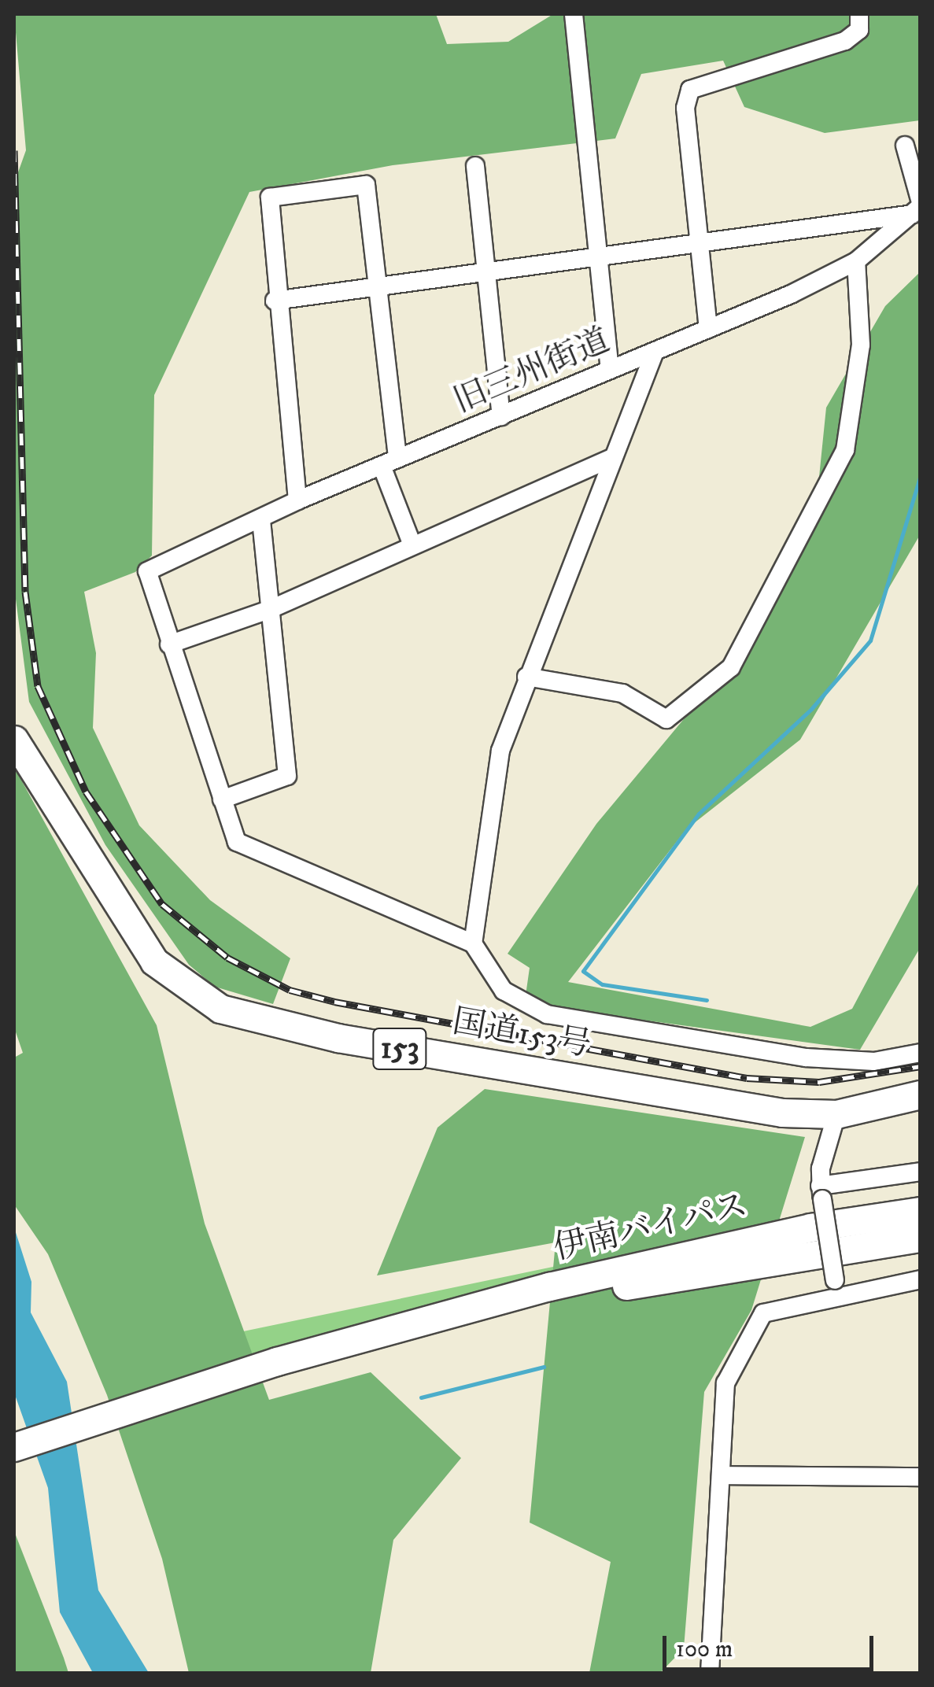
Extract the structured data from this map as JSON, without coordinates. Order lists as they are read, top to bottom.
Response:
{
  "streets": {
    "highway": ["国道153号", "153", "伊南バイパス"],
    "street": ["旧三州街道"]
  },
  "scale_bar": "100 m"
}
